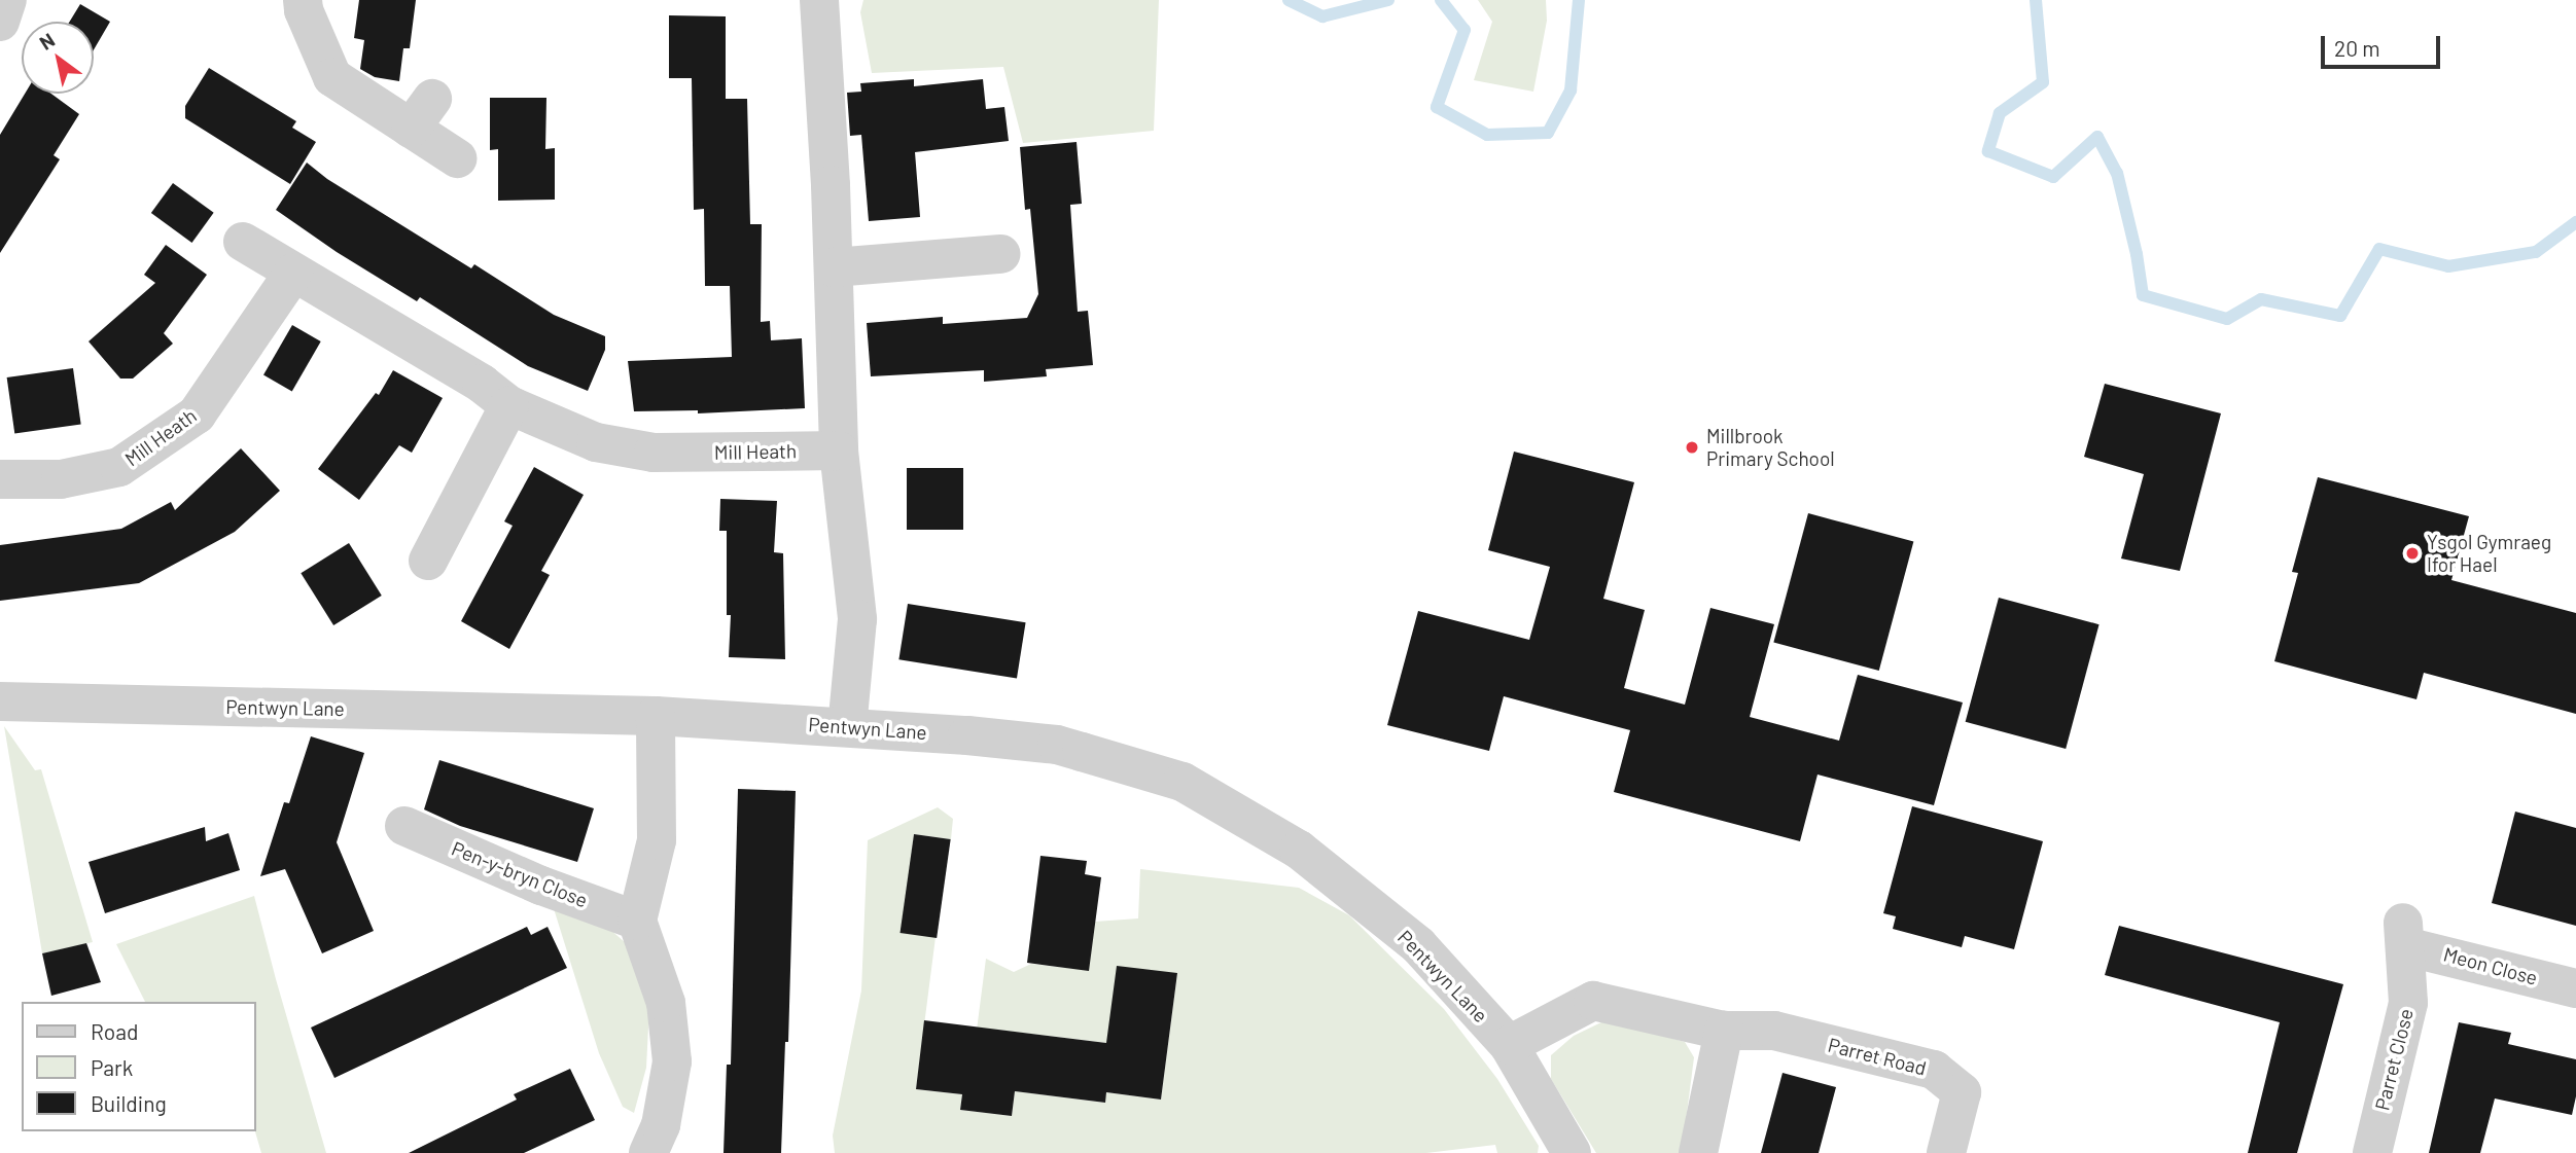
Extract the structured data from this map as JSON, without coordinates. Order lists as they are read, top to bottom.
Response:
{
  "streets": {
    "street": [
      "Mill Heath",
      "Pentwyn Lane",
      "Pen-y-bryn Close",
      "Meon Close",
      "Parret Road",
      "Parret Close"
    ]
  },
  "crossings": [
    ["Pentwyn Lane", "Parret Road"],
    ["Meon Close", "Parret Close"]
  ],
  "places": ["Millbrook Primary School", "Ysgol Gymraeg Ifor Hael"],
  "legend": ["Road", "Park", "Building"],
  "scale_bar": "20 m",
  "north": "top left"
}
